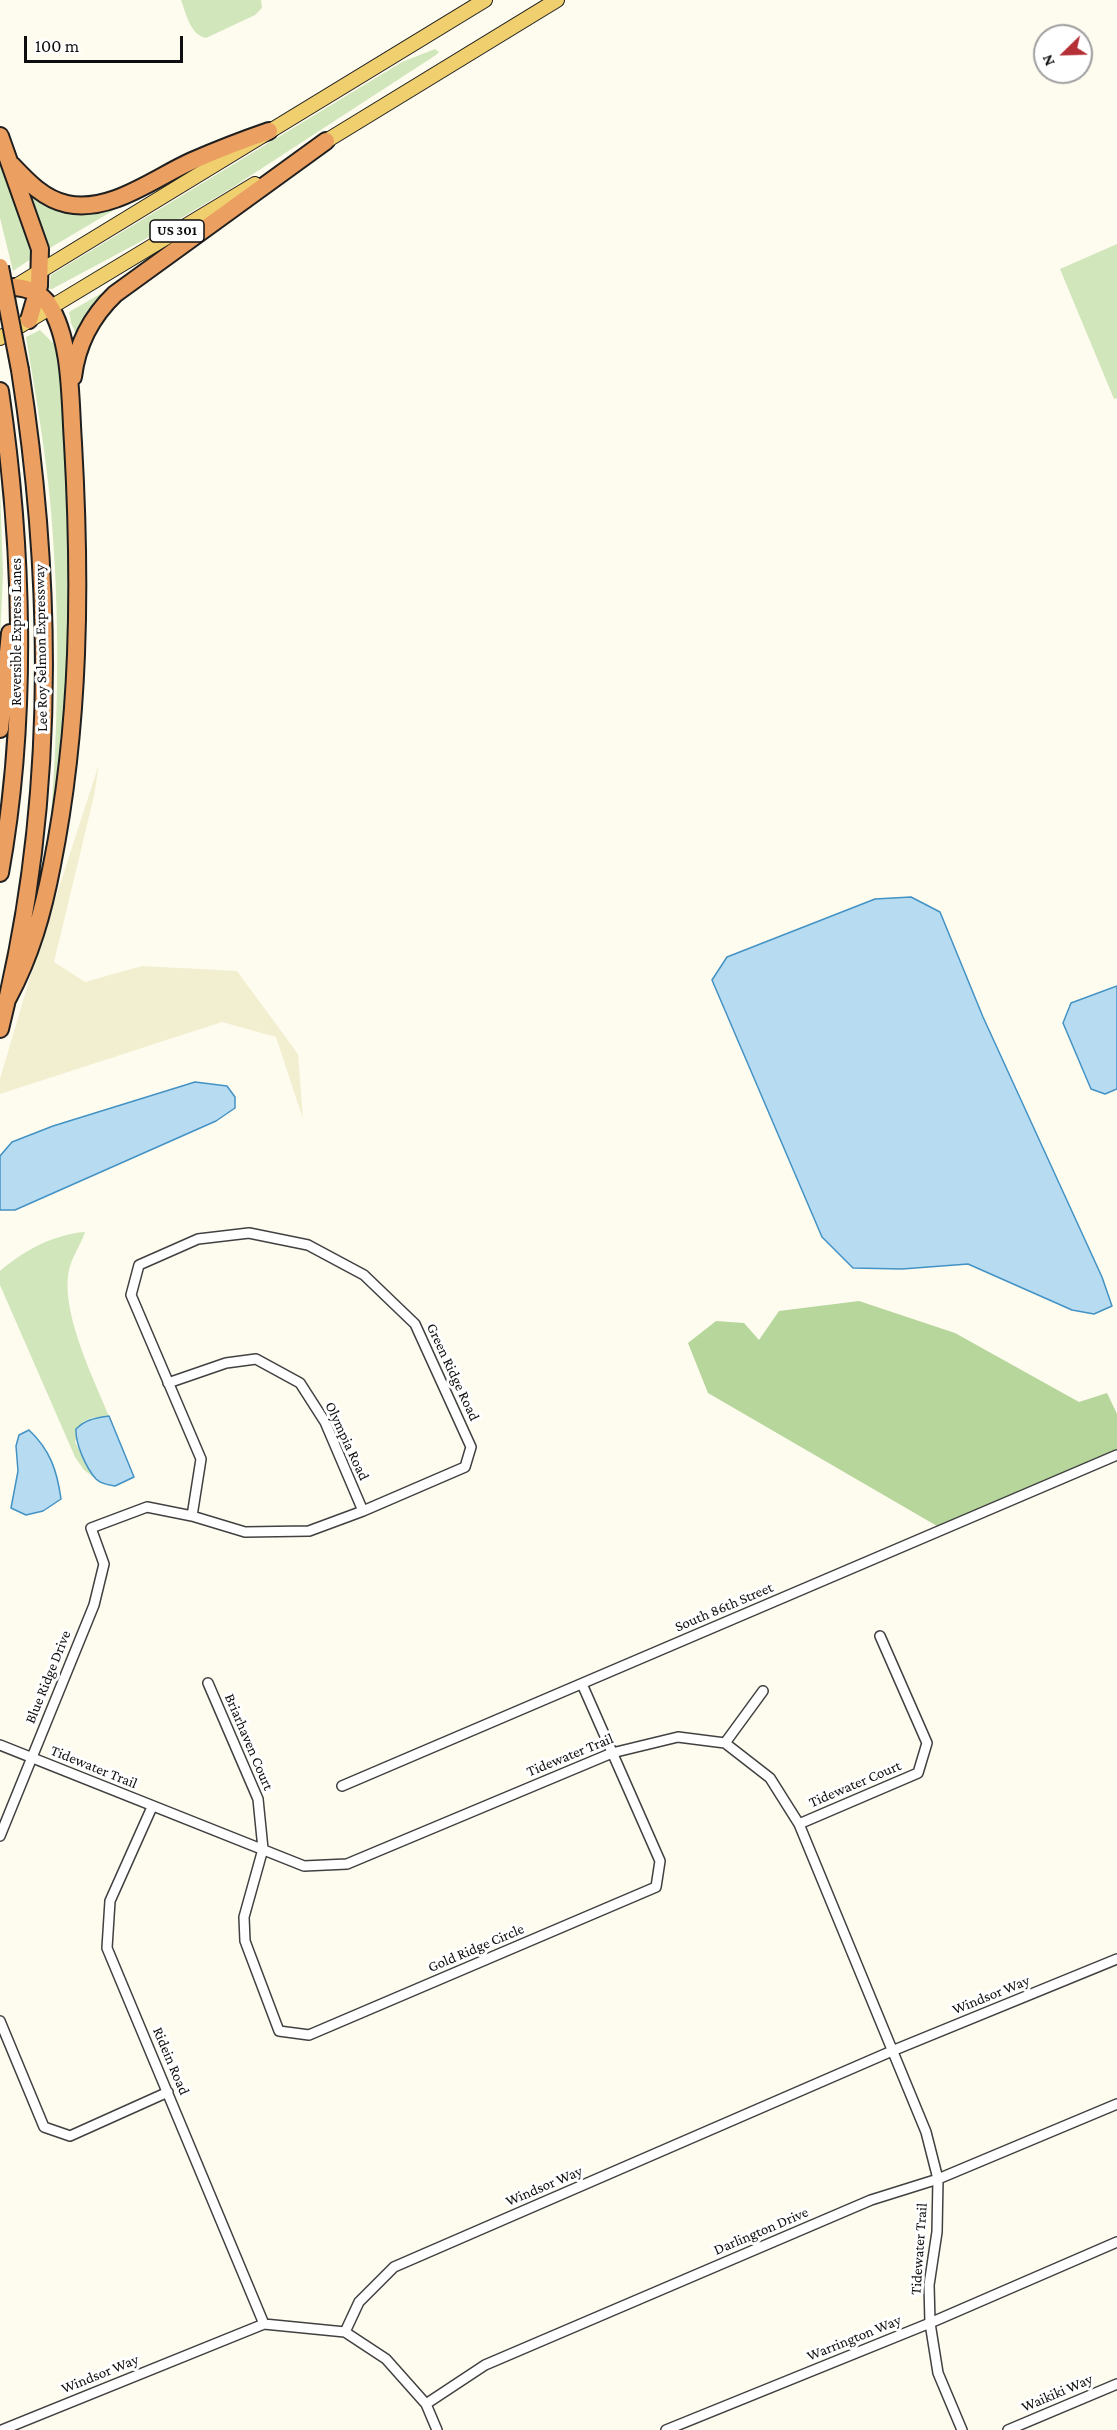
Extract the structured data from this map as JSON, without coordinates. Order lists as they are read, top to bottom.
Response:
{
  "streets": {
    "highway": ["Reversible Express Lanes", "Lee Roy Selmon Expressway"],
    "main road": ["US 301"],
    "street": [
      "Green Ridge Road",
      "Olympia Road",
      "South 86th Street",
      "Blue Ridge Drive",
      "Briarhaven Court",
      "Tidewater Trail",
      "Tidewater Court",
      "Gold Ridge Circle",
      "Windsor Way",
      "Ridein Road",
      "Darlington Drive",
      "Warrington Way",
      "Waikiki Way"
    ]
  },
  "crossings": [
    ["Green Ridge Road", "Olympia Road"],
    ["Green Ridge Road", "Blue Ridge Drive"],
    ["South 86th Street", "Gold Ridge Circle"],
    ["Blue Ridge Drive", "Tidewater Trail"],
    ["Briarhaven Court", "Tidewater Trail"],
    ["Briarhaven Court", "Gold Ridge Circle"],
    ["Tidewater Trail", "Tidewater Court"],
    ["Tidewater Trail", "Gold Ridge Circle"],
    ["Tidewater Trail", "Windsor Way"],
    ["Tidewater Trail", "Ridein Road"],
    ["Tidewater Trail", "Darlington Drive"],
    ["Tidewater Trail", "Warrington Way"],
    ["Windsor Way", "Ridein Road"]
  ],
  "scale_bar": "100 m",
  "north": "bottom left"
}
